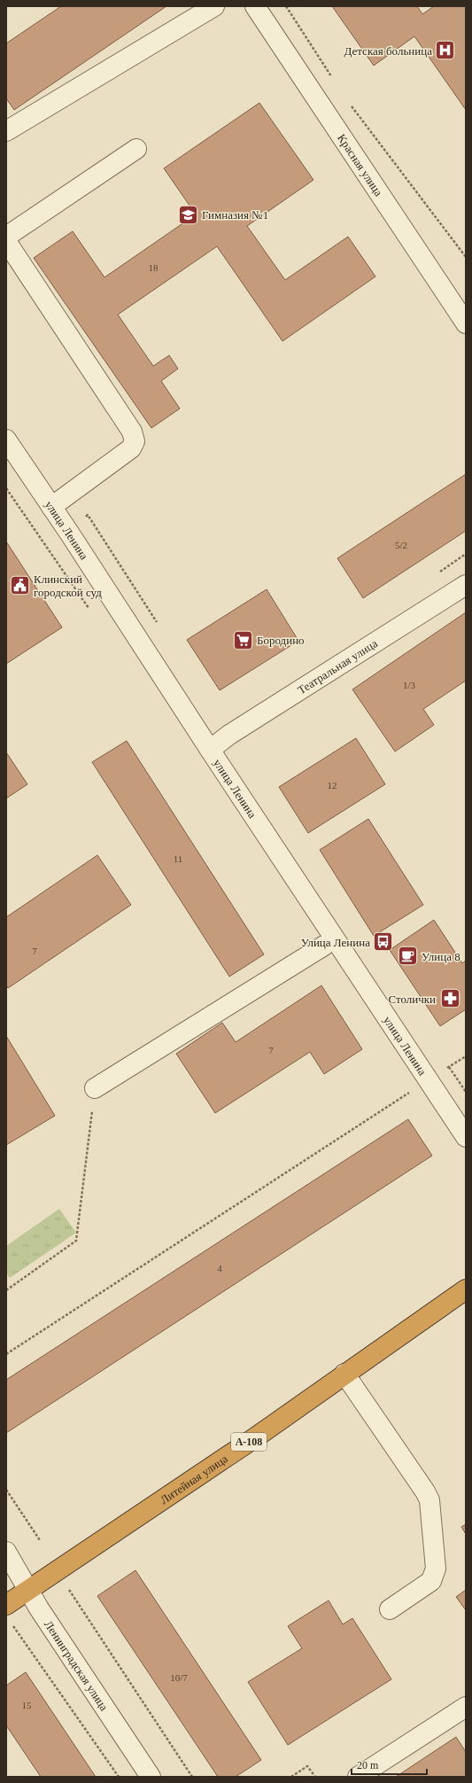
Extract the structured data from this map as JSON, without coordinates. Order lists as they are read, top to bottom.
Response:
{
  "streets": {
    "highway": ["А-108", "Литейная улица"],
    "street": [
      "Красная улица",
      "улица Ленина",
      "Театральная улица",
      "Ленинградская улица"
    ]
  },
  "crossings": [
    ["улица Ленина", "Театральная улица"],
    ["Литейная улица", "Ленинградская улица"]
  ],
  "places": {
    "hospital": ["Детская больница"],
    "school or university": ["Гимназия №1"],
    "public building": ["Клинский городской суд"],
    "supermarket": ["Бородино"],
    "bus stop": ["Улица Ленина"],
    "cafe": ["Улица 8"],
    "pharmacy": ["Столички"]
  },
  "house_numbers": [
    "18",
    "5/2",
    "1/3",
    "12",
    "11",
    "7",
    "7",
    "4",
    "10/7",
    "15"
  ],
  "scale_bar": "20 m"
}
